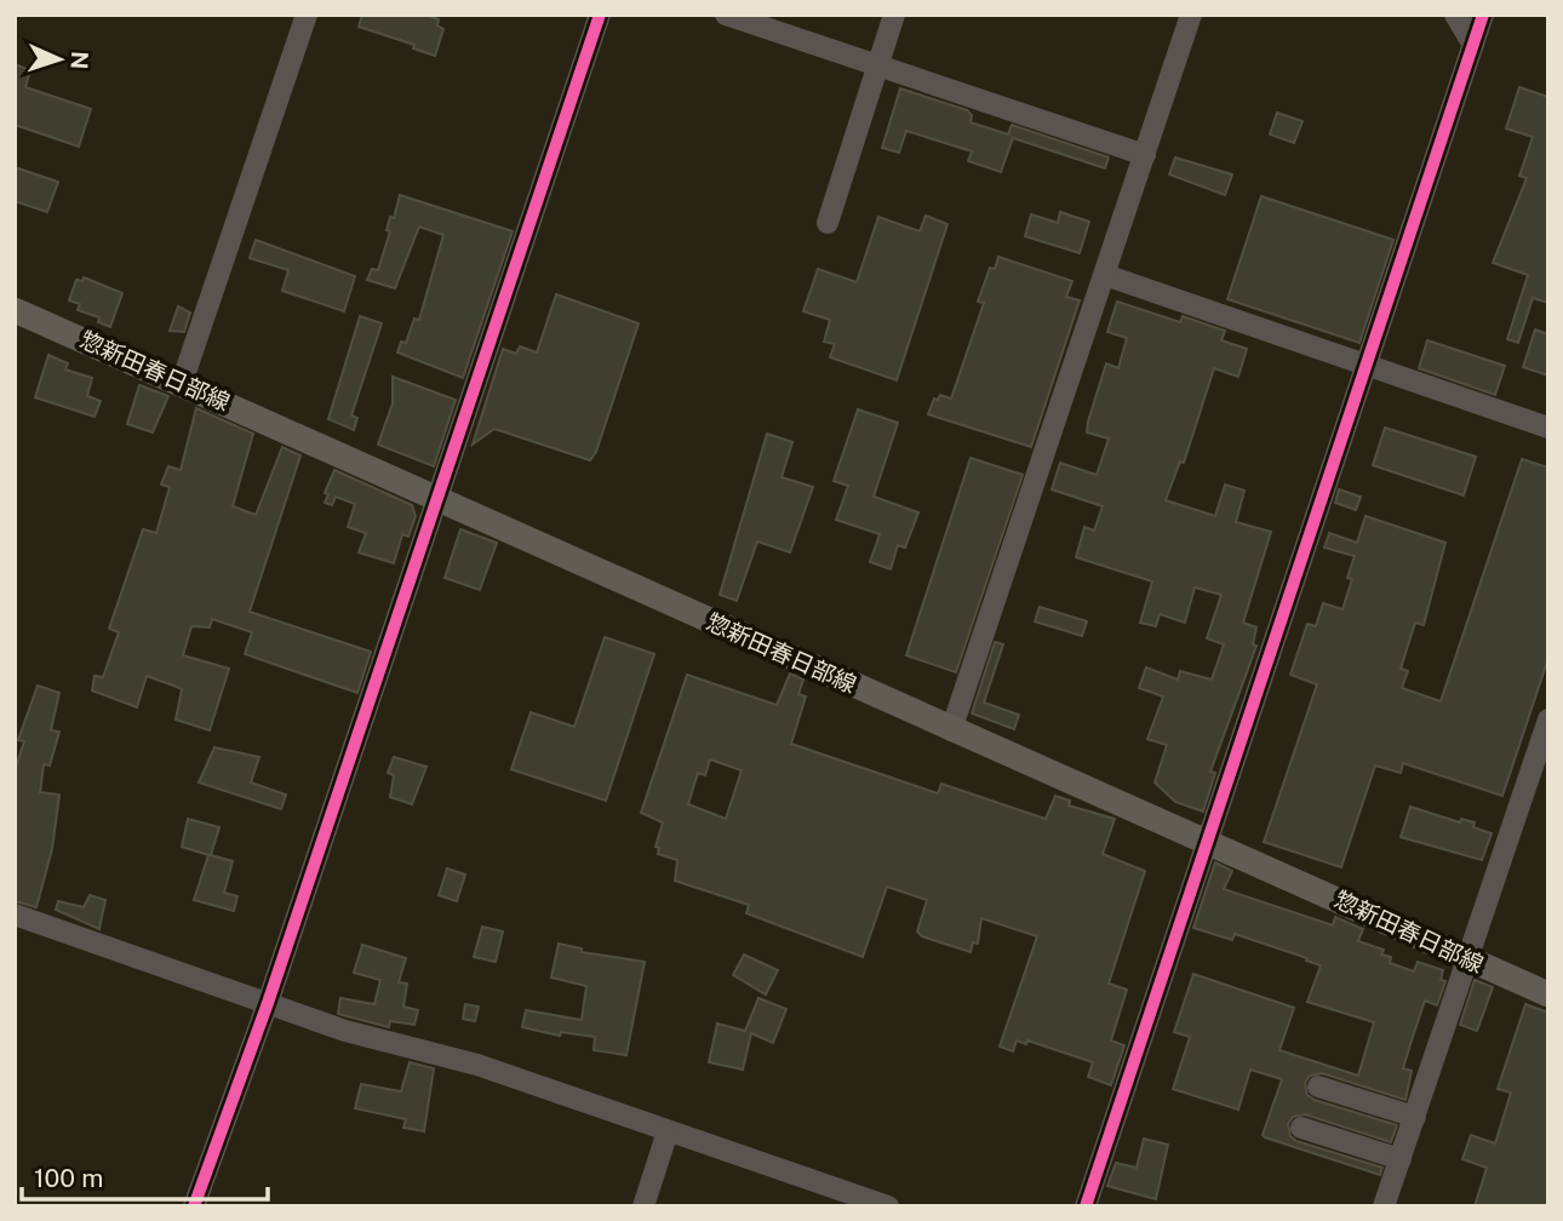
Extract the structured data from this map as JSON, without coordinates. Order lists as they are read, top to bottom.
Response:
{
  "streets": {
    "main road": ["惣新田春日部線"]
  },
  "scale_bar": "100 m",
  "north": "right"
}
